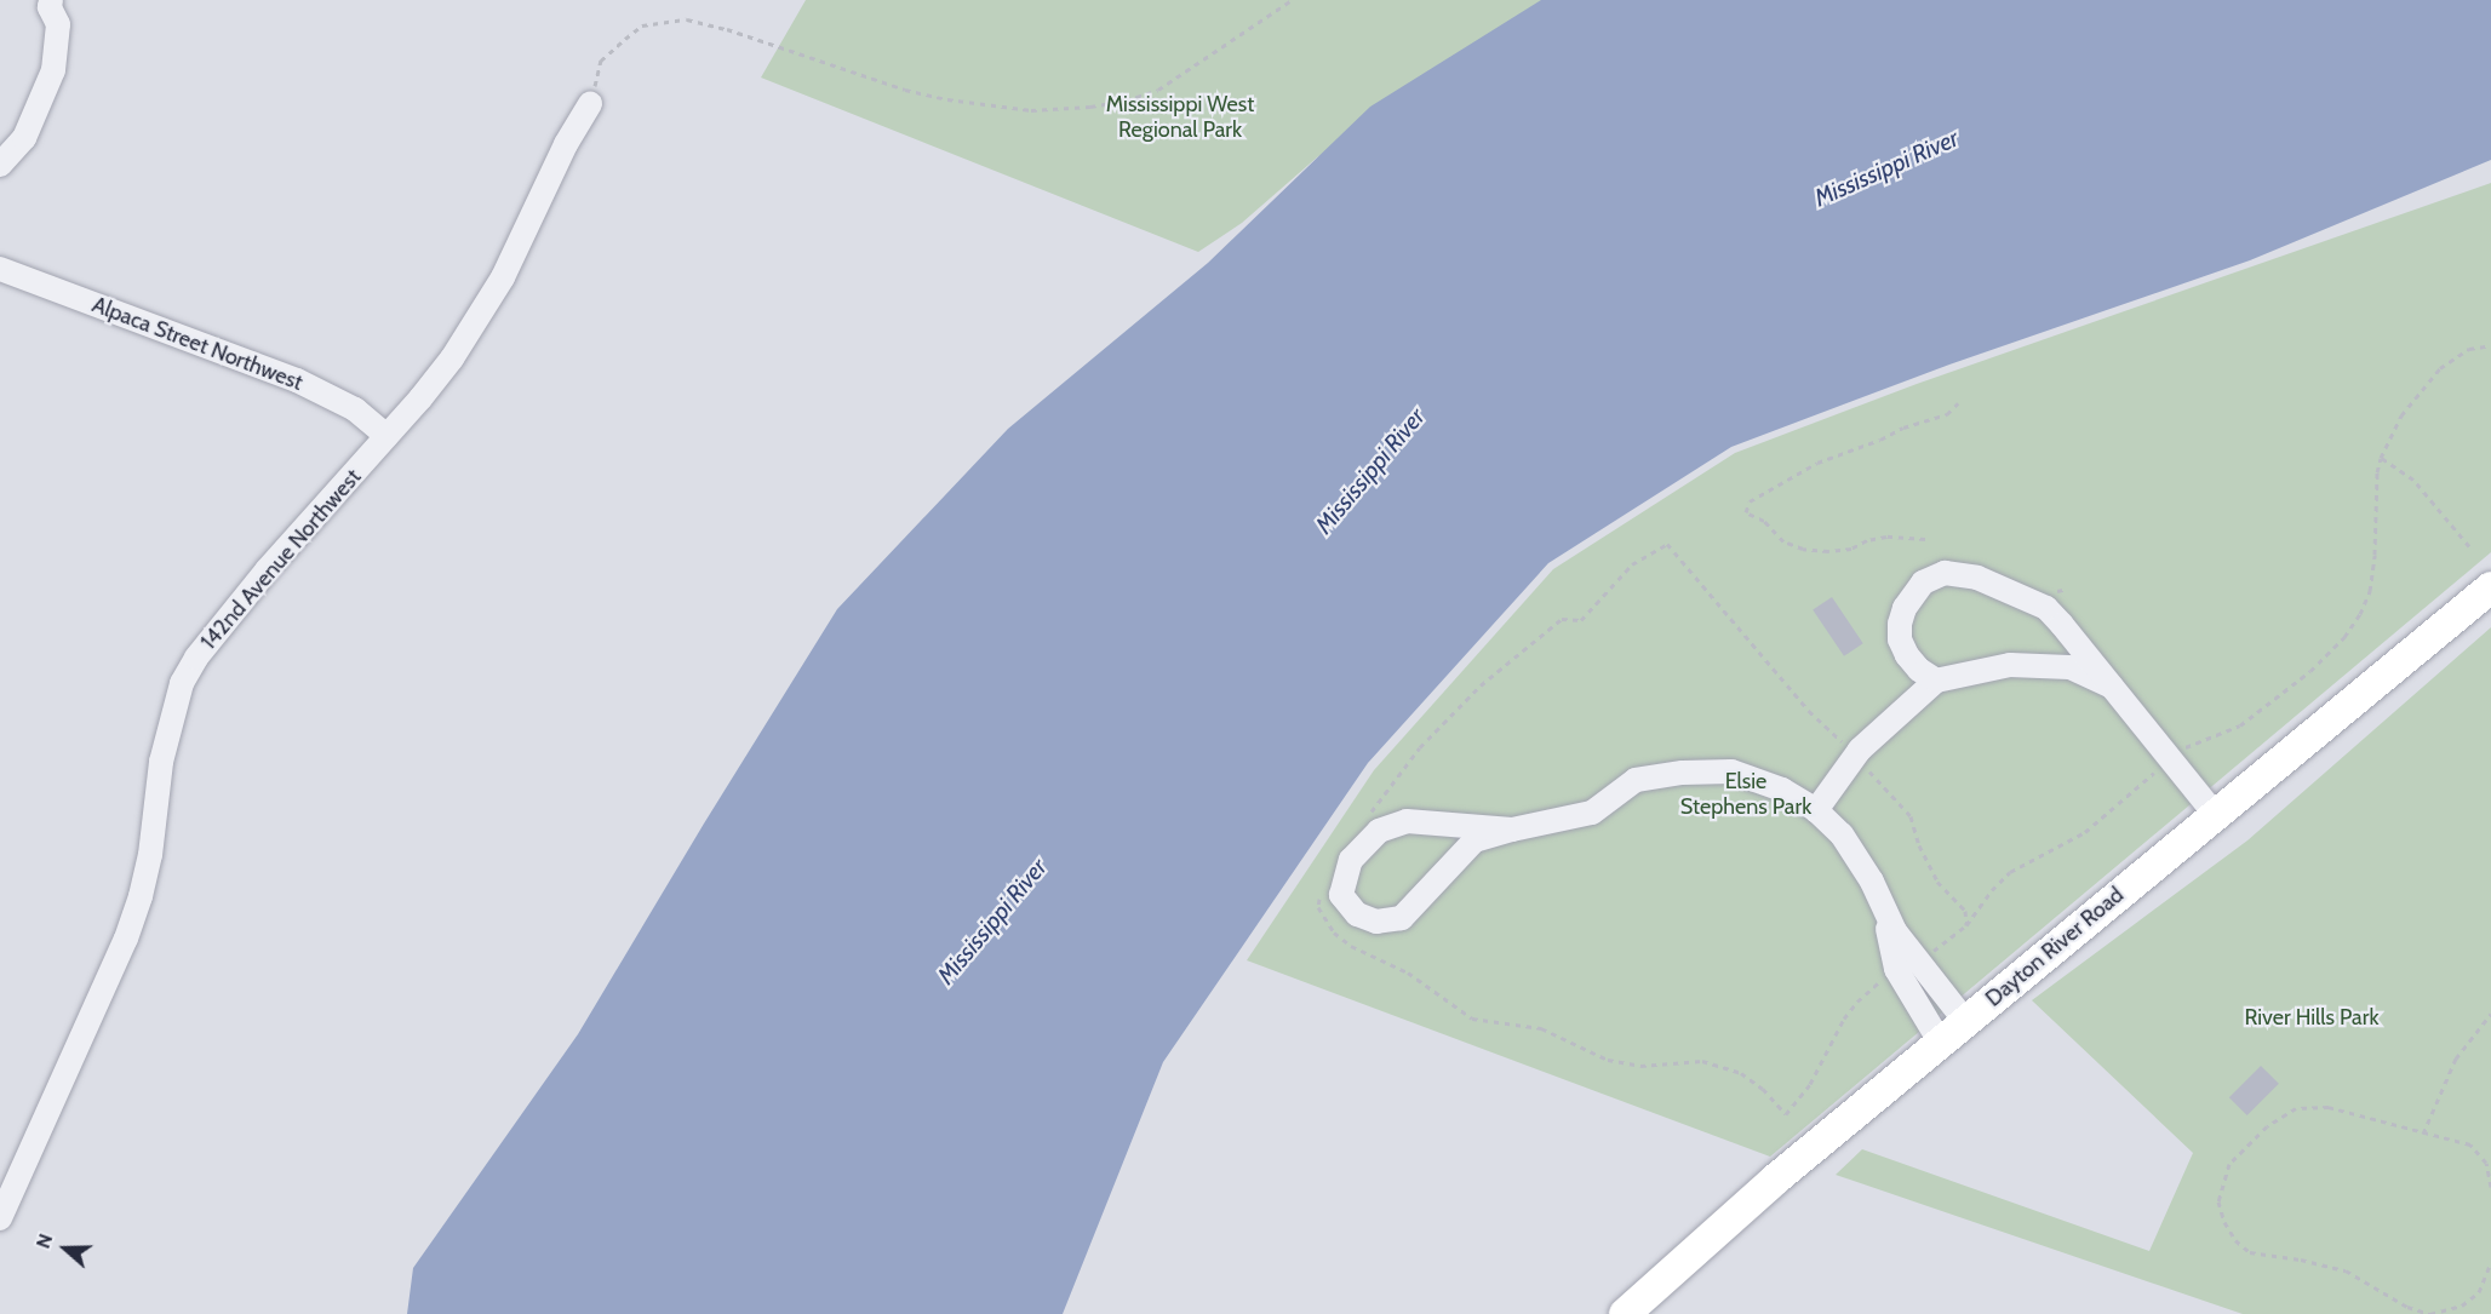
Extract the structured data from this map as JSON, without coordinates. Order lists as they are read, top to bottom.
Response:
{
  "streets": {
    "main road": ["Dayton River Road"],
    "street": ["Alpaca Street Northwest", "142nd Avenue Northwest"]
  },
  "crossings": [
    ["Alpaca Street Northwest", "142nd Avenue Northwest"]
  ],
  "water": ["Mississippi River"],
  "parks": ["Mississippi West Regional Park", "Elsie Stephens Park", "River Hills Park"],
  "north": "left"
}
